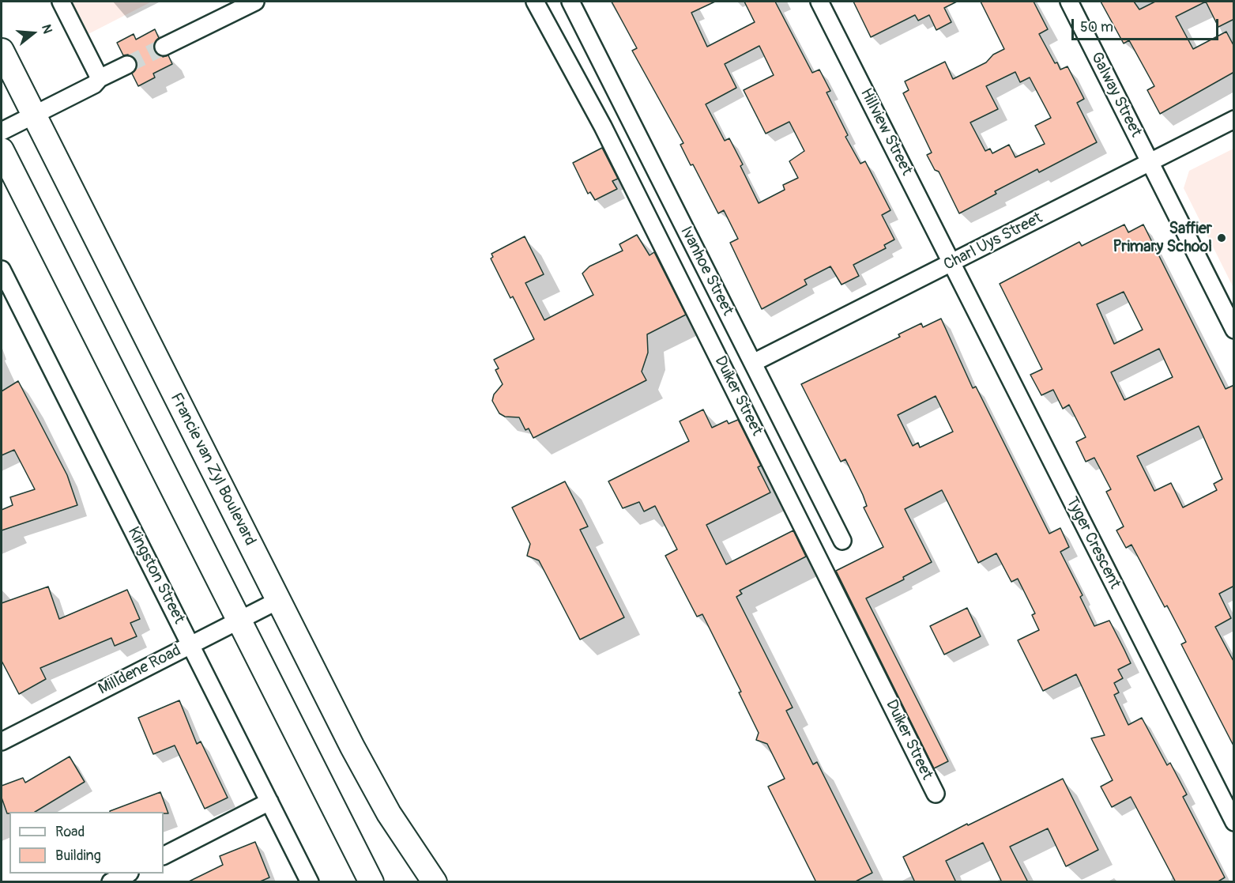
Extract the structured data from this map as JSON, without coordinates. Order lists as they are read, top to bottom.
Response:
{
  "streets": {
    "main road": ["Francie van Zyl Boulevard"],
    "street": [
      "Galway Street",
      "Hillview Street",
      "Charl Uys Street",
      "Ivanhoe Street",
      "Duiker Street",
      "Tyger Crescent",
      "Kingston Street",
      "Milldene Road"
    ]
  },
  "crossings": [
    ["Galway Street", "Charl Uys Street"],
    ["Hillview Street", "Charl Uys Street"],
    ["Hillview Street", "Tyger Crescent"],
    ["Charl Uys Street", "Ivanhoe Street"],
    ["Charl Uys Street", "Tyger Crescent"],
    ["Francie van Zyl Boulevard", "Milldene Road"],
    ["Kingston Street", "Milldene Road"]
  ],
  "places": ["Saffier Primary School"],
  "legend": ["Road", "Building"],
  "scale_bar": "50 m",
  "north": "right"
}
